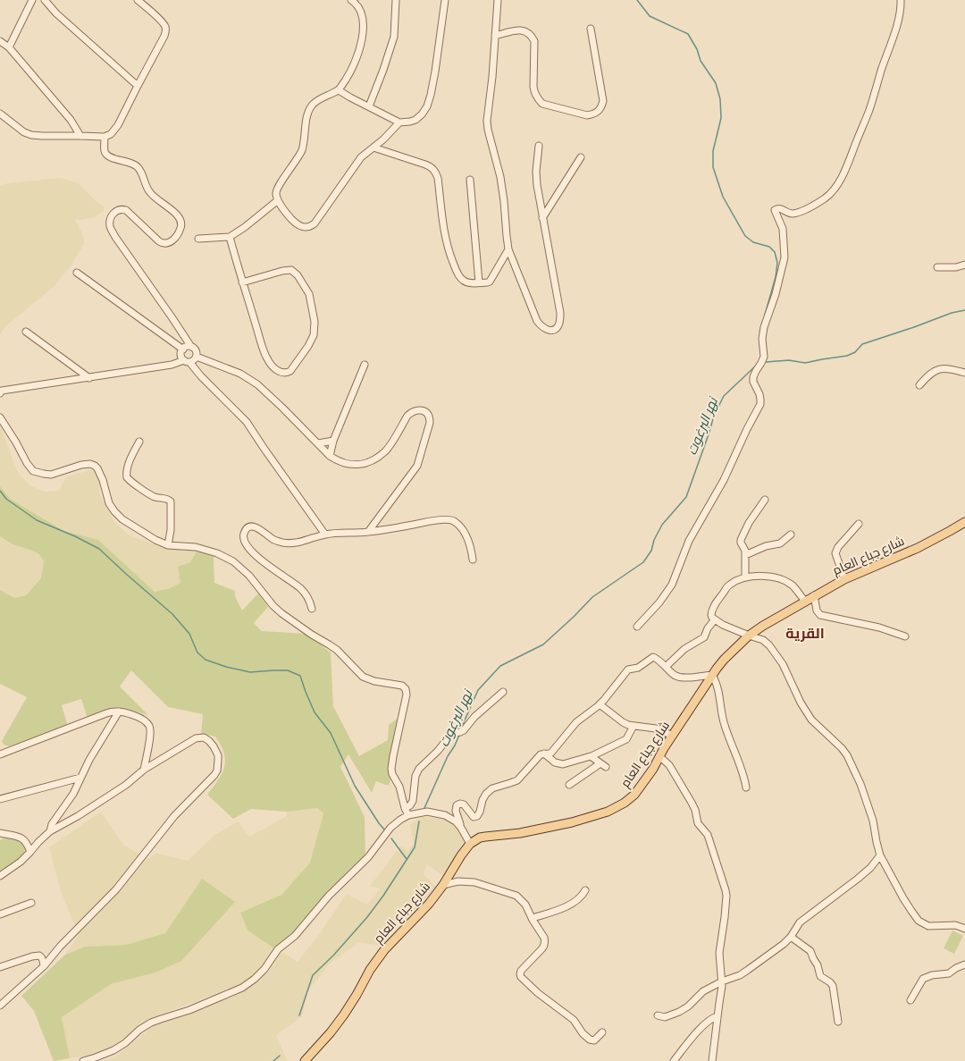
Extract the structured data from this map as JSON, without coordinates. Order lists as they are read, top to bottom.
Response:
{
  "streets": {
    "main road": ["شارع جباع العام"]
  },
  "districts": ["القرية"],
  "water": ["نهر البرغوت"]
}
